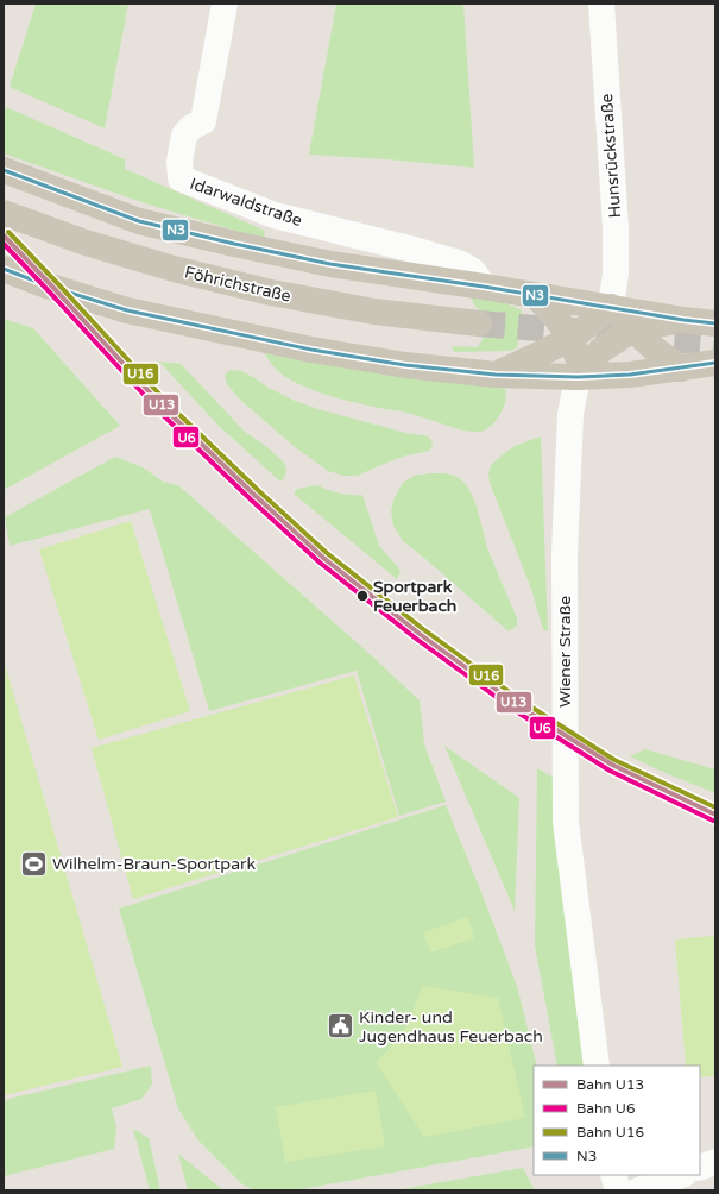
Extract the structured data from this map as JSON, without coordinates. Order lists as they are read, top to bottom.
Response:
{
  "streets": {
    "main road": ["Föhrichstraße"],
    "street": ["Hunsrückstraße", "Idarwaldstraße", "Wiener Straße"]
  },
  "places": {
    "other": ["Sportpark Feuerbach"],
    "sports": ["Wilhelm-Braun-Sportpark"],
    "public building": ["Kinder- und Jugendhaus Feuerbach"]
  },
  "lines": [
    "transit line N3",
    "rail line U16",
    "rail line U13",
    "rail line U6"
  ],
  "legend": [
    "Bahn U13",
    "Bahn U6",
    "Bahn U16",
    "N3"
  ]
}
